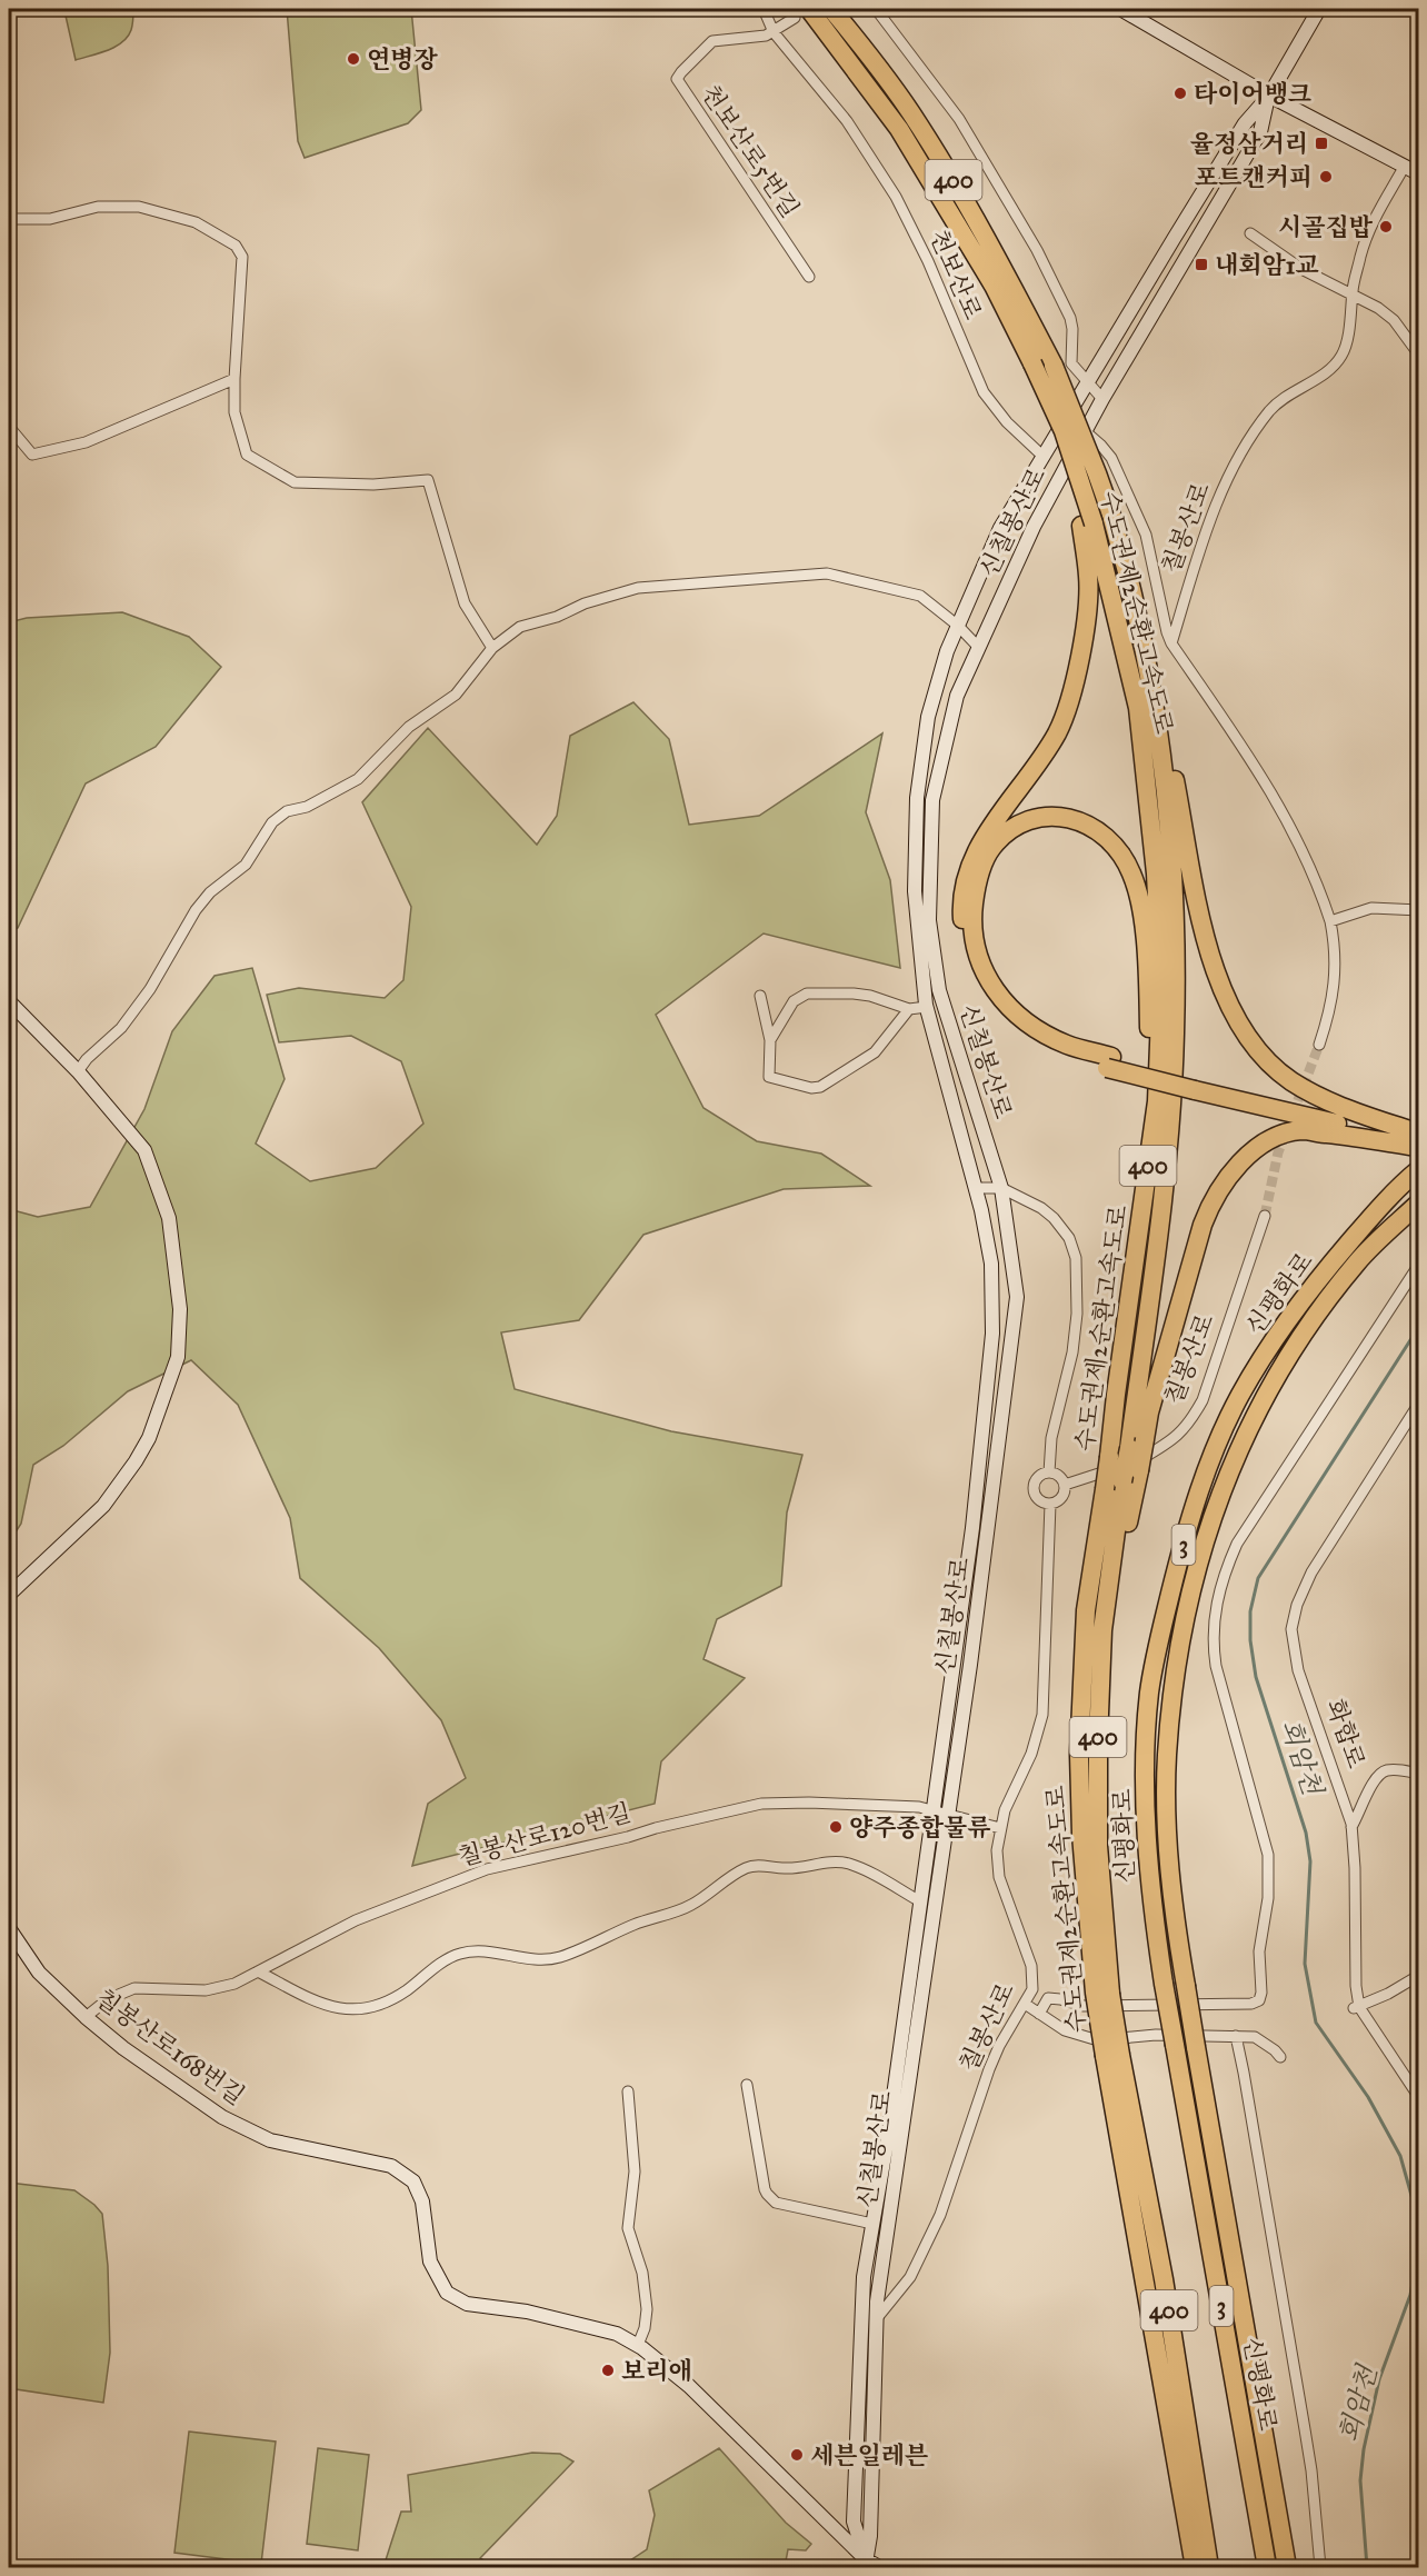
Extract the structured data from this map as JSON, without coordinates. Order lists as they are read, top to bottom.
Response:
{
  "streets": {
    "highway": [
      "400",
      "수도권제2순환고속도로",
      "신평화로",
      "3"
    ],
    "street": [
      "천보산로5번길",
      "천보산로",
      "신칠봉산로",
      "칠봉산로",
      "화합로",
      "칠봉산로120번길",
      "칠봉산로168번길"
    ]
  },
  "crossings": [
    ["천보산로5번길", "천보산로"],
    ["400", "수도권제2순환고속도로"],
    ["천보산로", "신칠봉산로"],
    ["신칠봉산로", "칠봉산로"],
    ["신칠봉산로", "칠봉산로120번길"],
    ["신칠봉산로", "칠봉산로168번길"],
    ["칠봉산로", "칠봉산로120번길"],
    ["칠봉산로120번길", "칠봉산로168번길"]
  ],
  "water": ["회암천"],
  "places": {
    "other": [
      "연병장",
      "타이어뱅크",
      "포트캔커피",
      "시골집밥",
      "양주종합물류",
      "보리애",
      "세븐일레븐"
    ],
    "transit": ["율정삼거리", "내회암1교"]
  }
}
